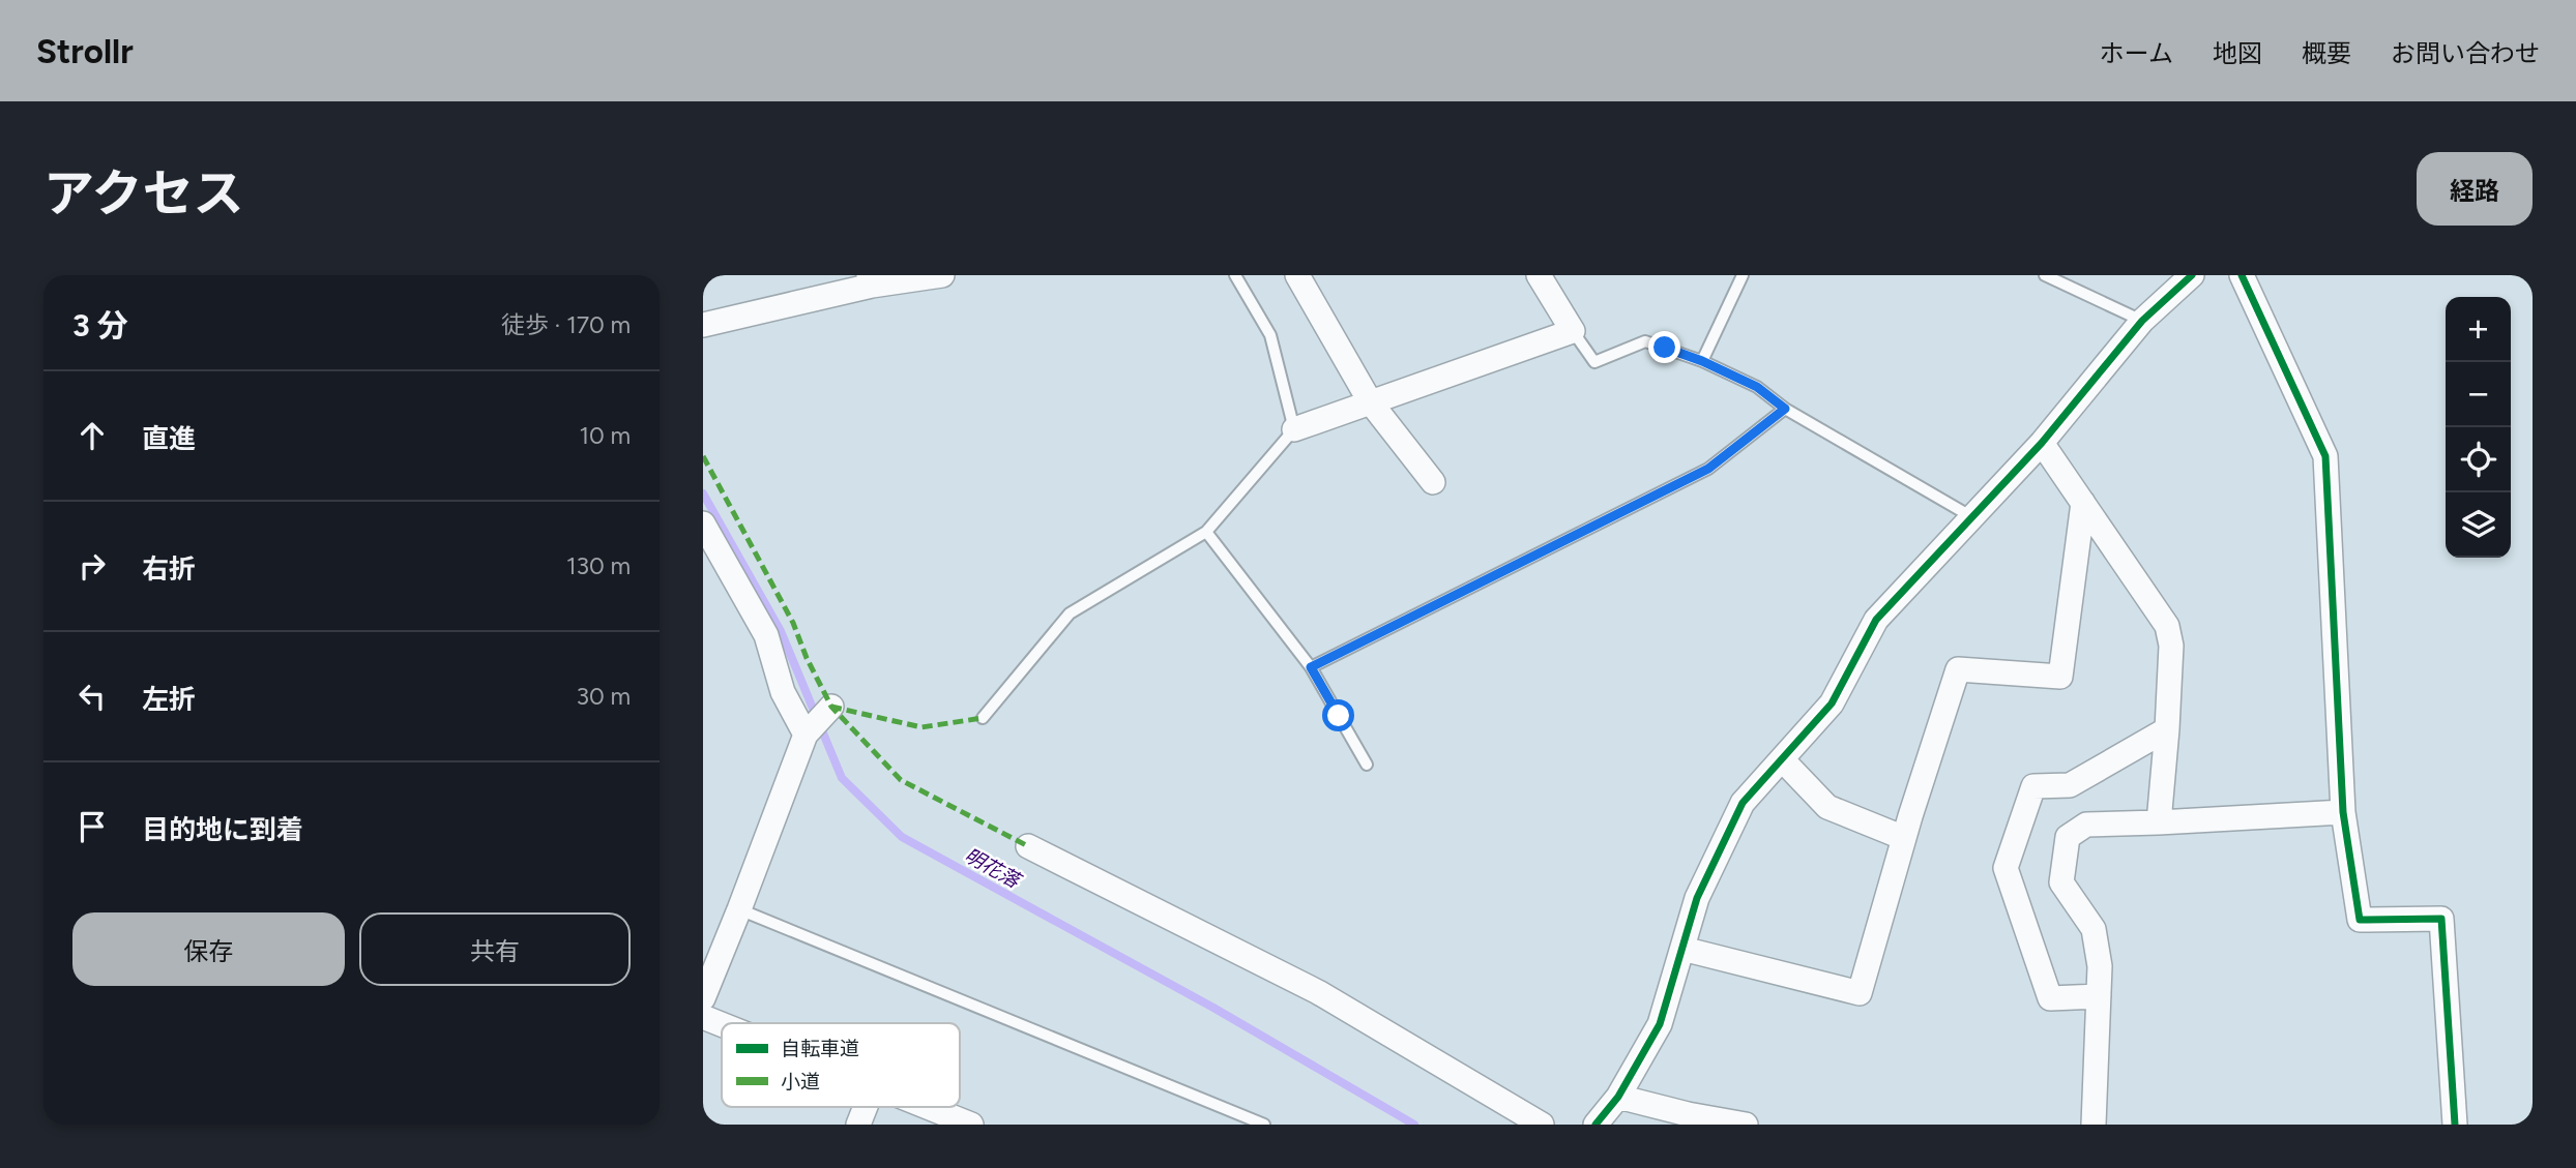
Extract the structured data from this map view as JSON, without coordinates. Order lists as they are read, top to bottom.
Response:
{
  "water": ["明花落"],
  "legend": ["自転車道", "小道"],
  "page": {
    "header": "Strollr",
    "nav": [
      "ホーム",
      "地図",
      "概要",
      "お問い合わせ"
    ],
    "title": "アクセス",
    "buttons": [
      "経路",
      ["保存", "共有"]
    ],
    "heading": ["3 分", "徒歩 · 170 m"],
    "map_buttons": ["+", "−"],
    "list": [
      ["直進", "10 m"],
      ["右折", "130 m"],
      ["左折", "30 m"],
      "目的地に到着"
    ]
  }
}
